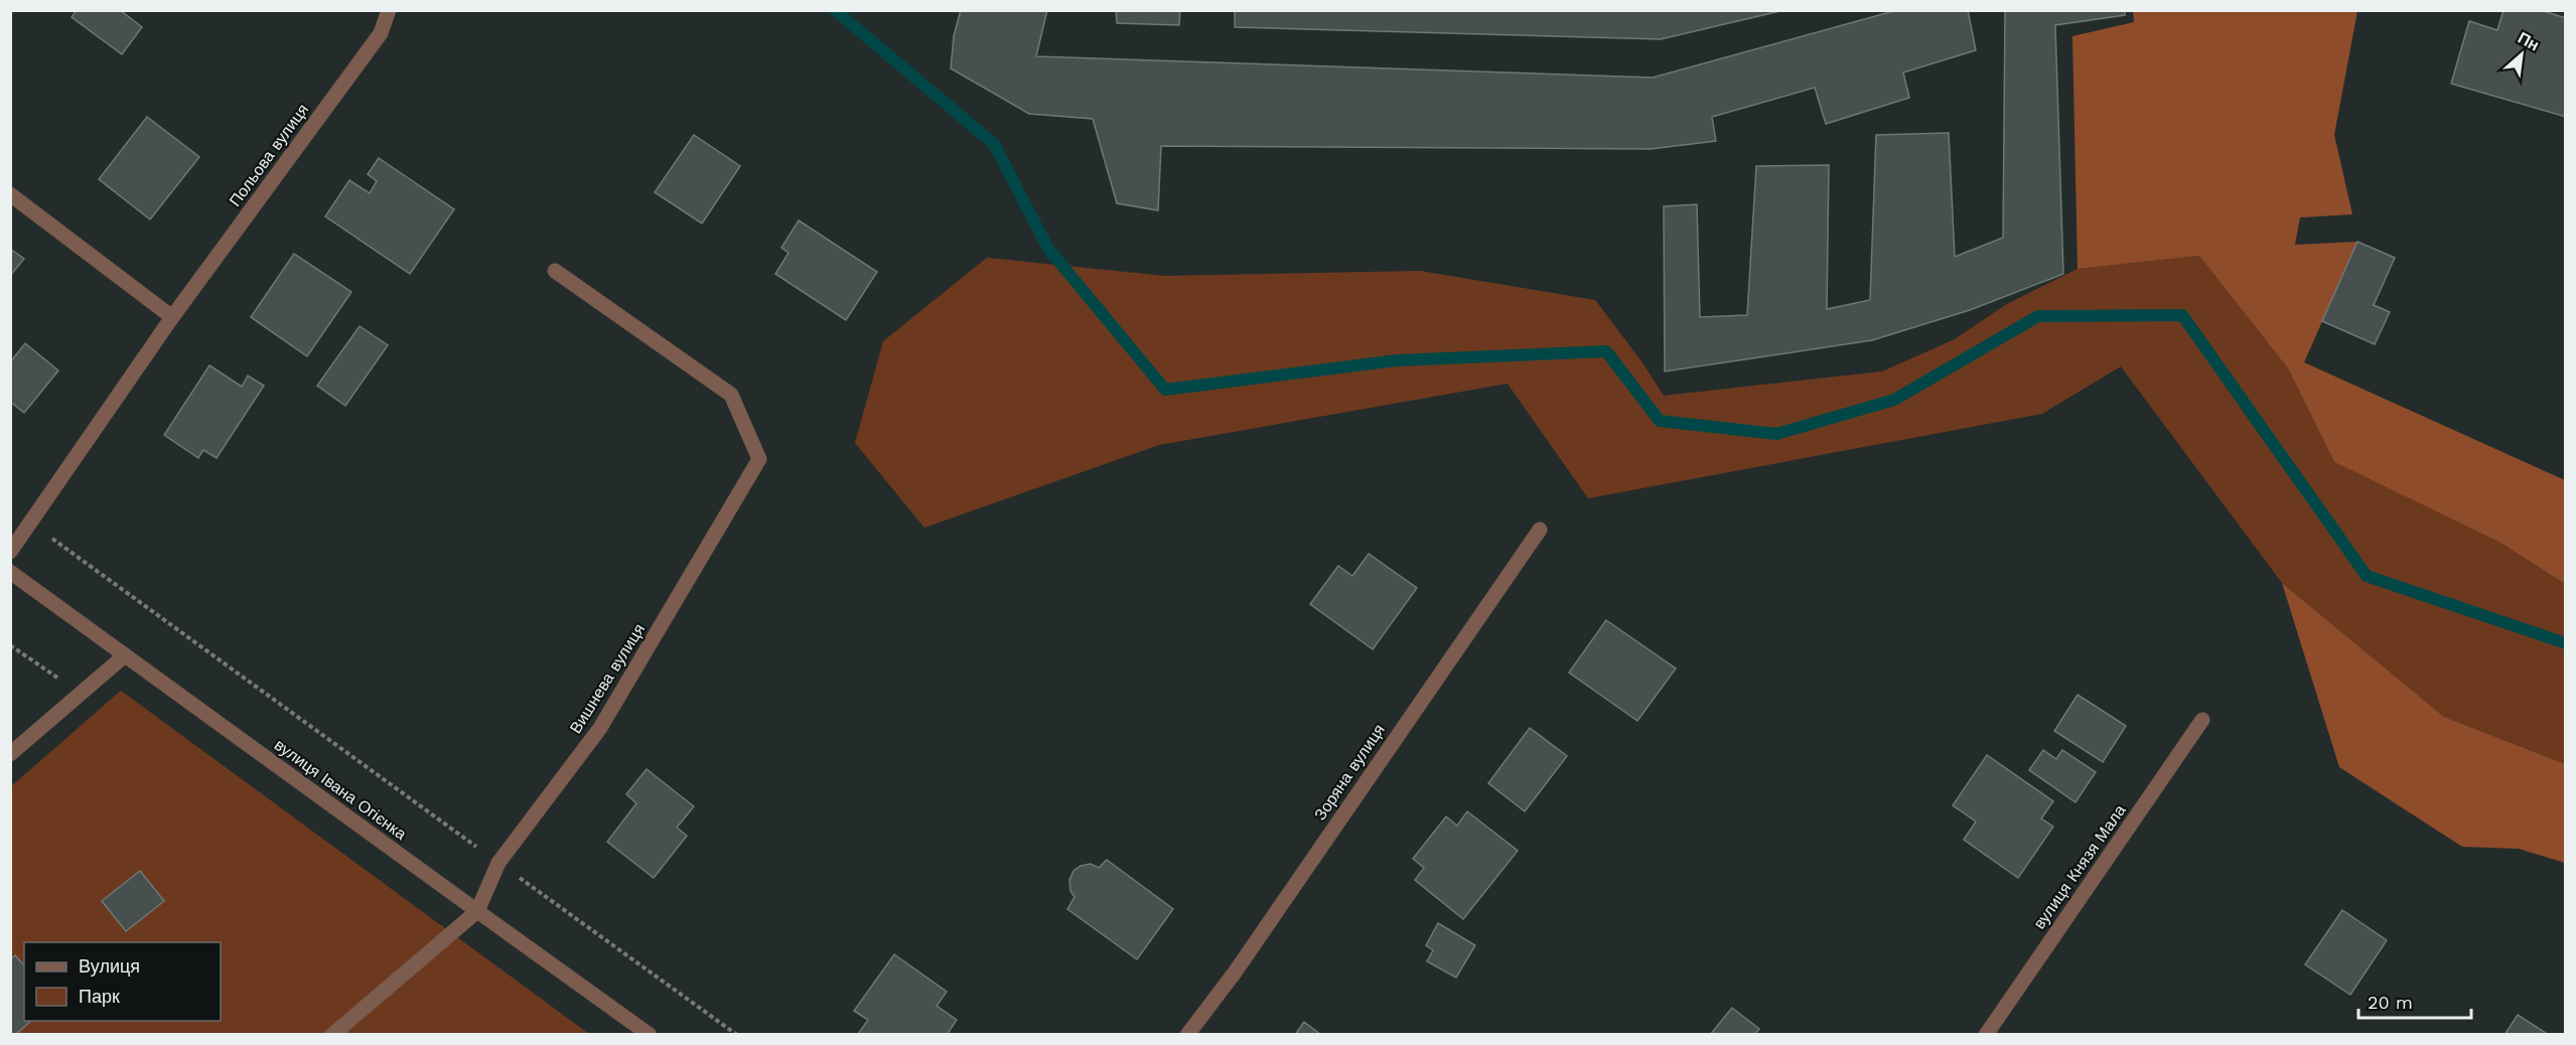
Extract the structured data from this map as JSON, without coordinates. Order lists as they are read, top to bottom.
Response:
{
  "streets": {
    "street": [
      "Польова вулиця",
      "Вишнева вулиця",
      "Зоряна вулиця",
      "вулиця Івана Огієнка",
      "вулиця Князя Мала"
    ]
  },
  "crossings": [
    ["Вишнева вулиця", "вулиця Івана Огієнка"]
  ],
  "legend": ["Вулиця", "Парк"],
  "scale_bar": "20 m",
  "north": "top right"
}
